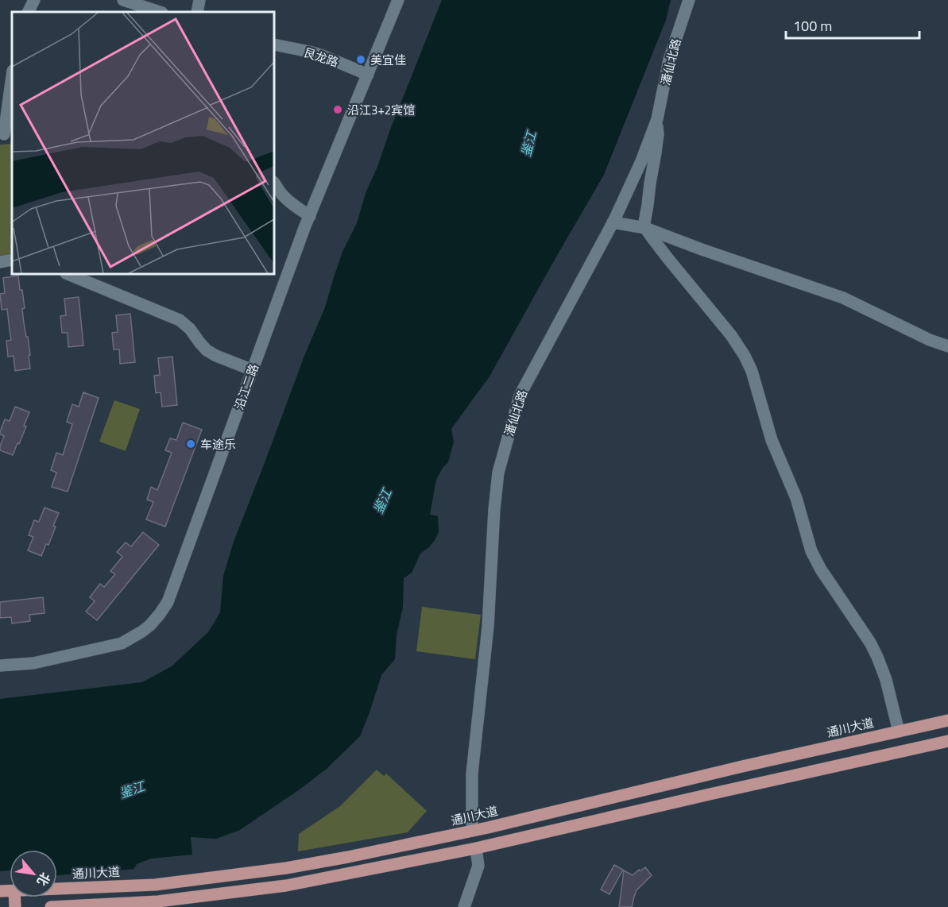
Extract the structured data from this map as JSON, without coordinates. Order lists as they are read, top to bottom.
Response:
{
  "streets": {
    "main road": ["通川大道"],
    "street": ["艮龙路", "潘仙北路", "沿江二路"]
  },
  "crossings": [
    ["艮龙路", "沿江二路"],
    ["潘仙北路", "通川大道"]
  ],
  "water": ["鉴江"],
  "places": ["美宜佳", "沿江3+2宾馆", "车途乐"],
  "scale_bar": "100 m",
  "north": "bottom right"
}
